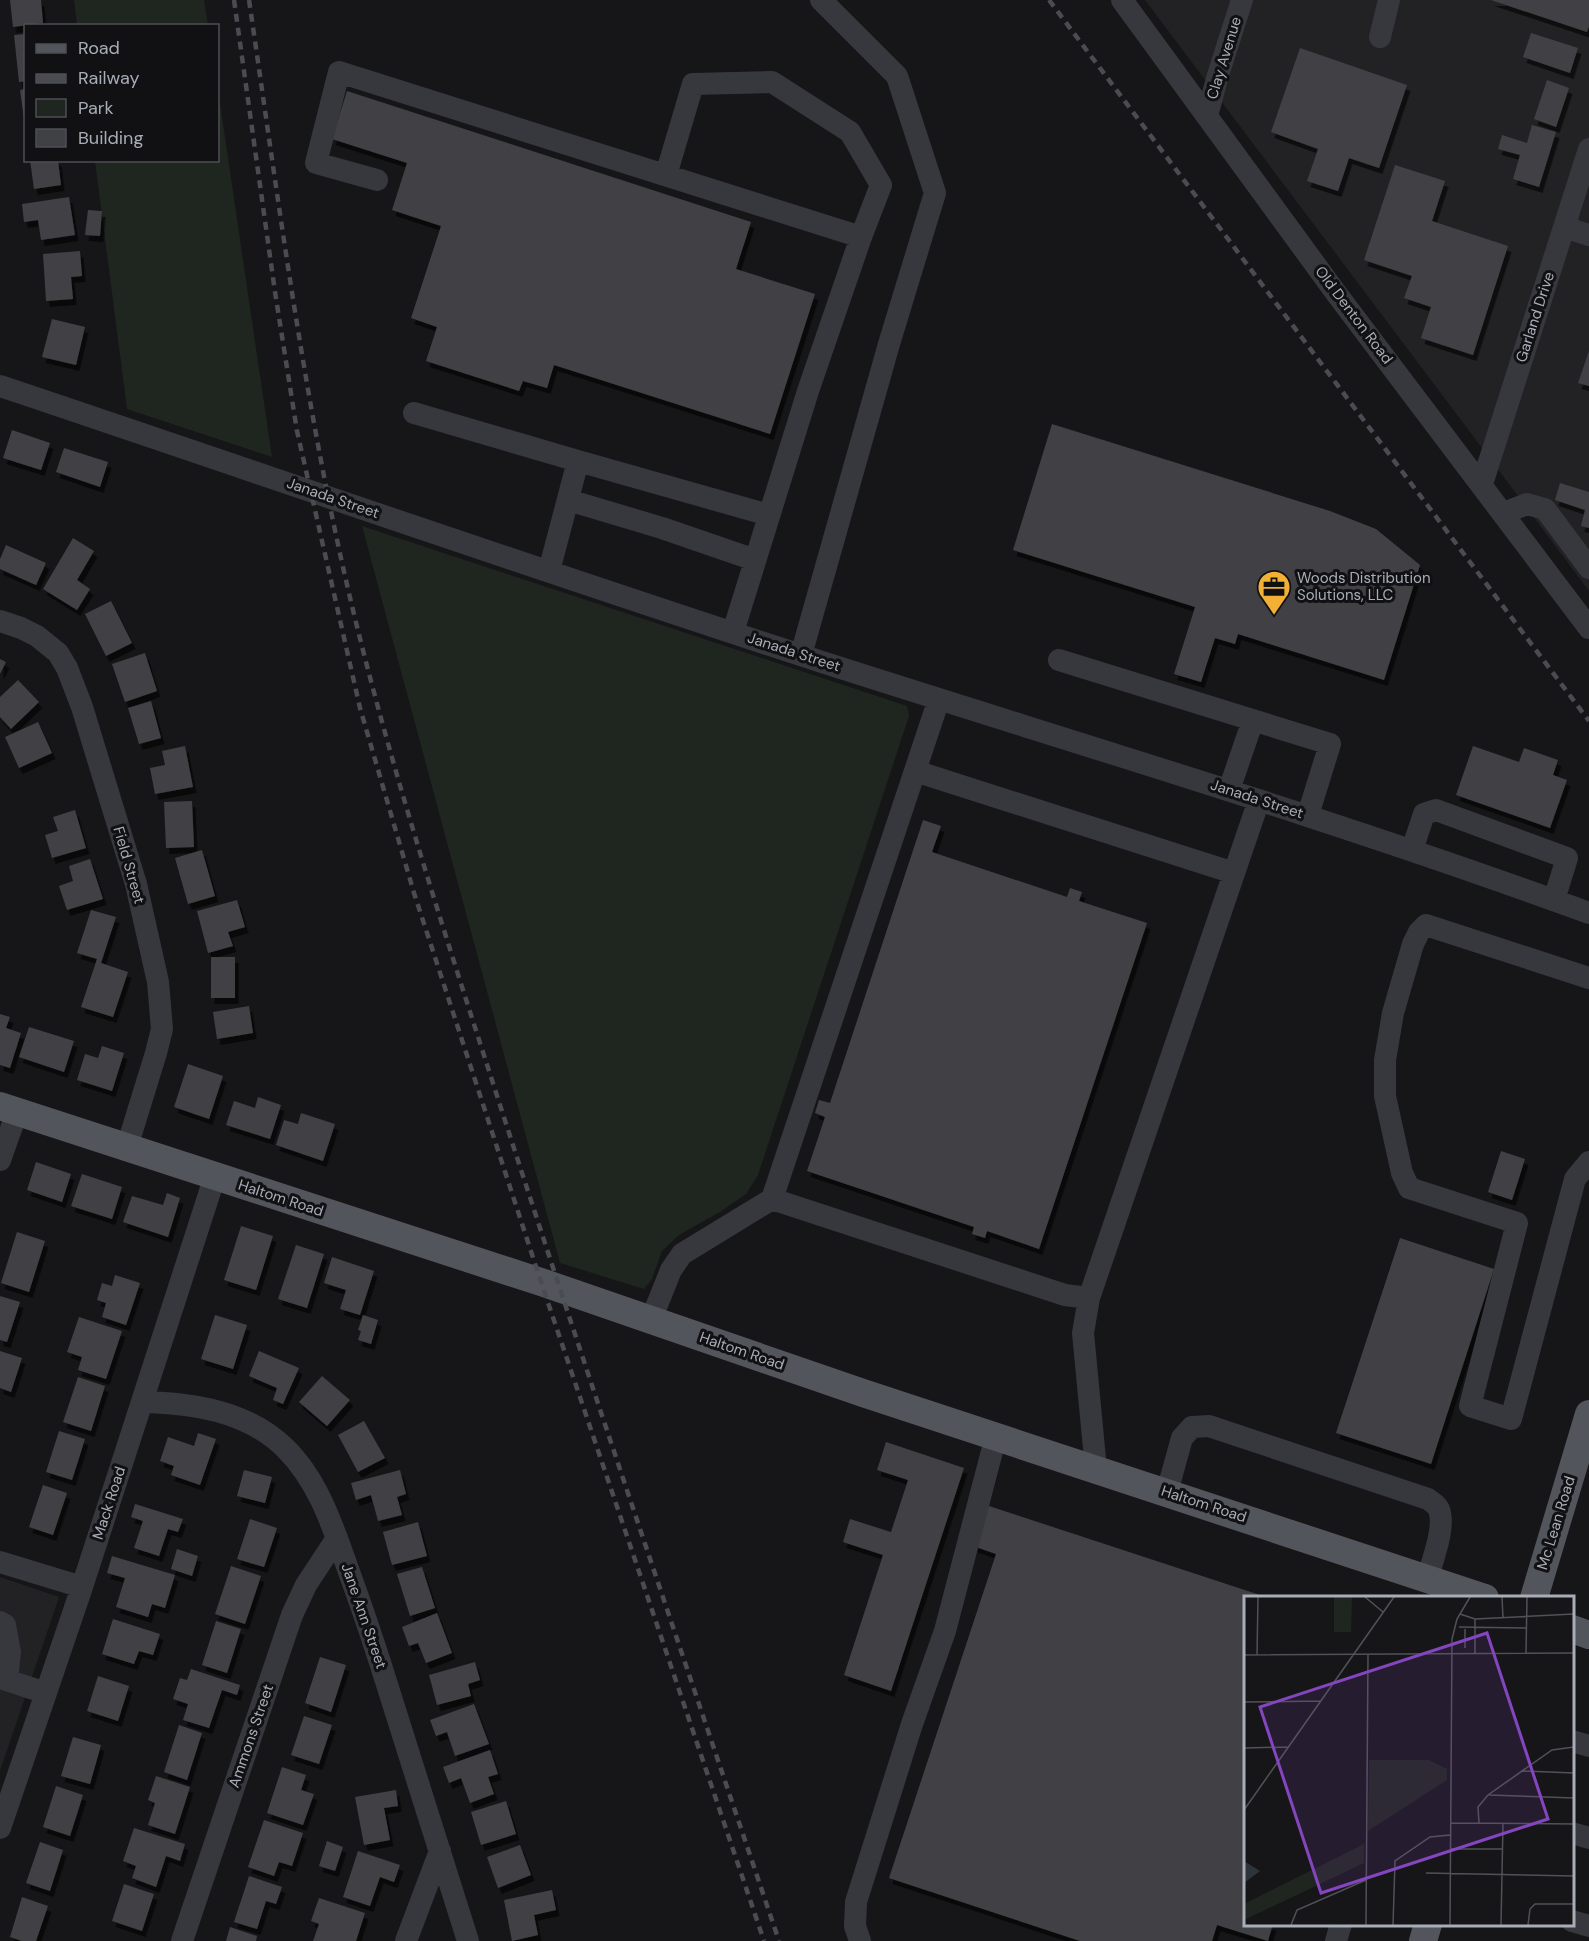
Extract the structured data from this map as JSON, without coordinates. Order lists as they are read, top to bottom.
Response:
{
  "streets": {
    "main road": ["Haltom Road", "Mc Lean Road"],
    "street": [
      "Clay Avenue",
      "Old Denton Road",
      "Garland Drive",
      "Janada Street",
      "Field Street",
      "Mack Road",
      "Jane Ann Street",
      "Ammons Street"
    ]
  },
  "crossings": [
    ["Clay Avenue", "Old Denton Road"],
    ["Old Denton Road", "Garland Drive"],
    ["Field Street", "Haltom Road"],
    ["Haltom Road", "Mack Road"],
    ["Mack Road", "Jane Ann Street"],
    ["Jane Ann Street", "Ammons Street"]
  ],
  "places": {
    "office": ["Woods Distribution Solutions, LLC"]
  },
  "legend": [
    "Road",
    "Railway",
    "Park",
    "Building"
  ]
}
